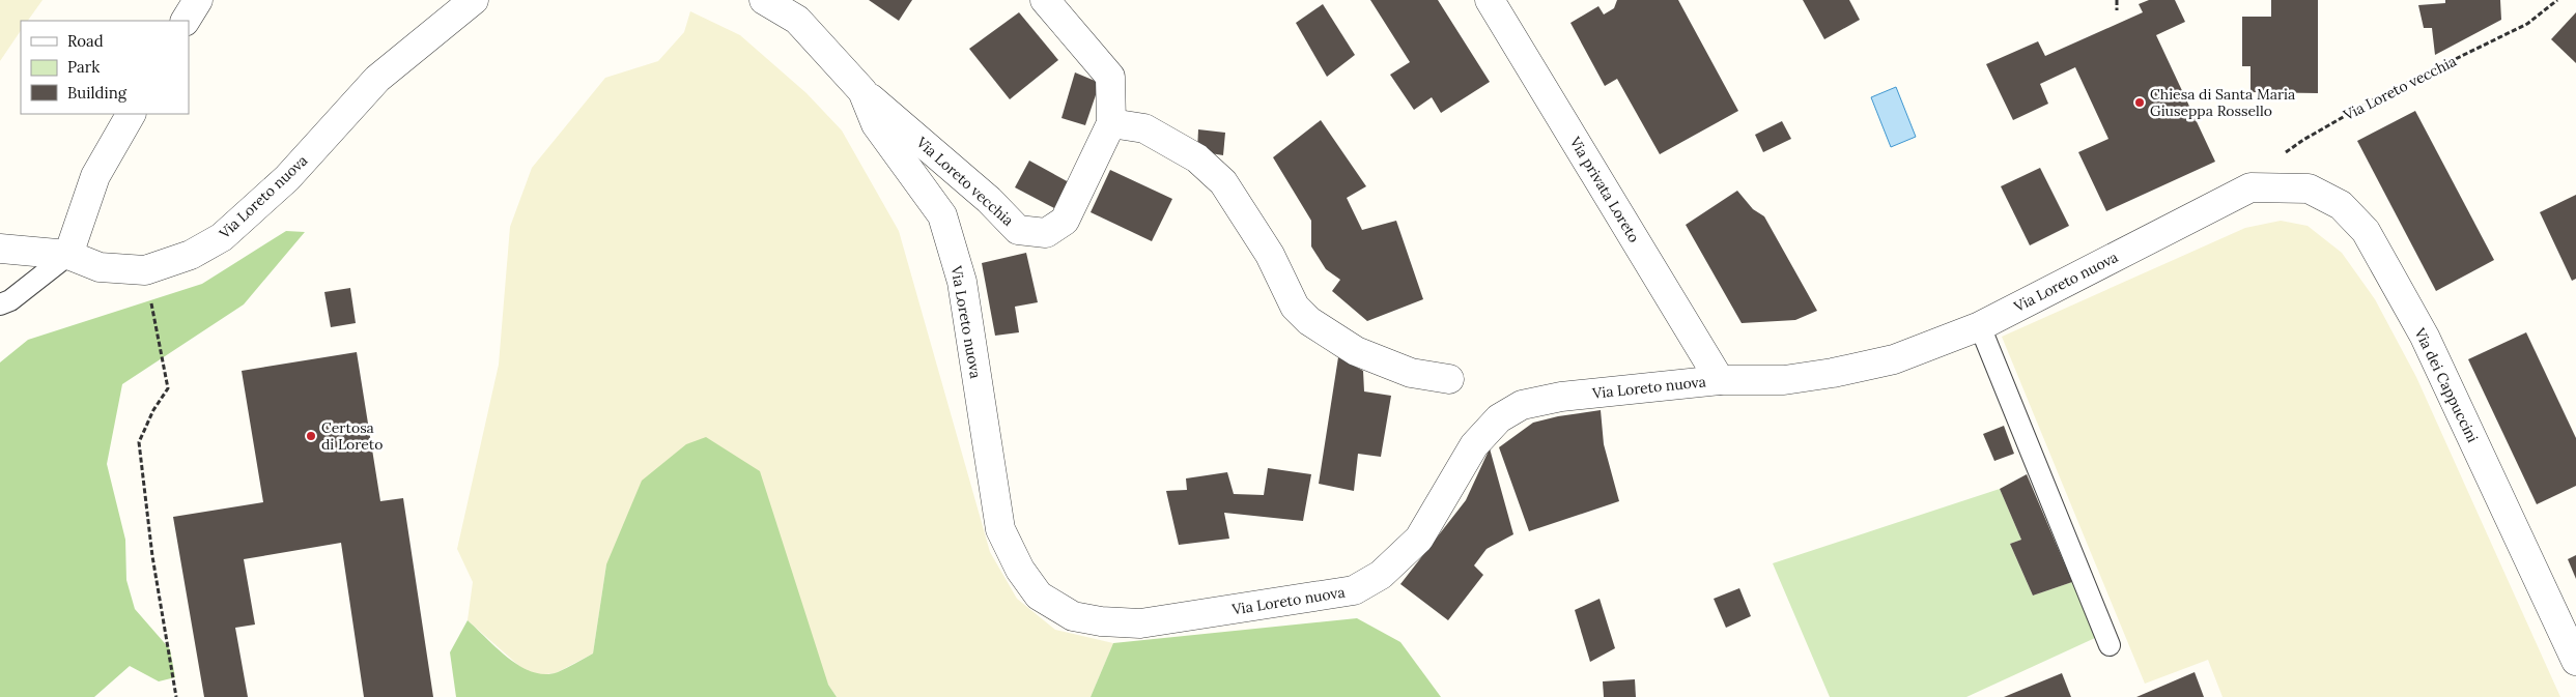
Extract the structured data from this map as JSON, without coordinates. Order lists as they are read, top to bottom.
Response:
{
  "streets": {
    "street": [
      "Via Loreto vecchia",
      "Via privata Loreto",
      "Via Loreto nuova",
      "Via dei Cappuccini"
    ]
  },
  "crossings": [
    ["Via Loreto vecchia", "Via Loreto nuova"],
    ["Via Loreto vecchia", "Via dei Cappuccini"],
    ["Via privata Loreto", "Via Loreto nuova"],
    ["Via Loreto nuova", "Via dei Cappuccini"]
  ],
  "places": ["Chiesa di Santa Maria Giuseppa Rossello", "Certosa di Loreto"],
  "legend": ["Road", "Park", "Building"]
}
